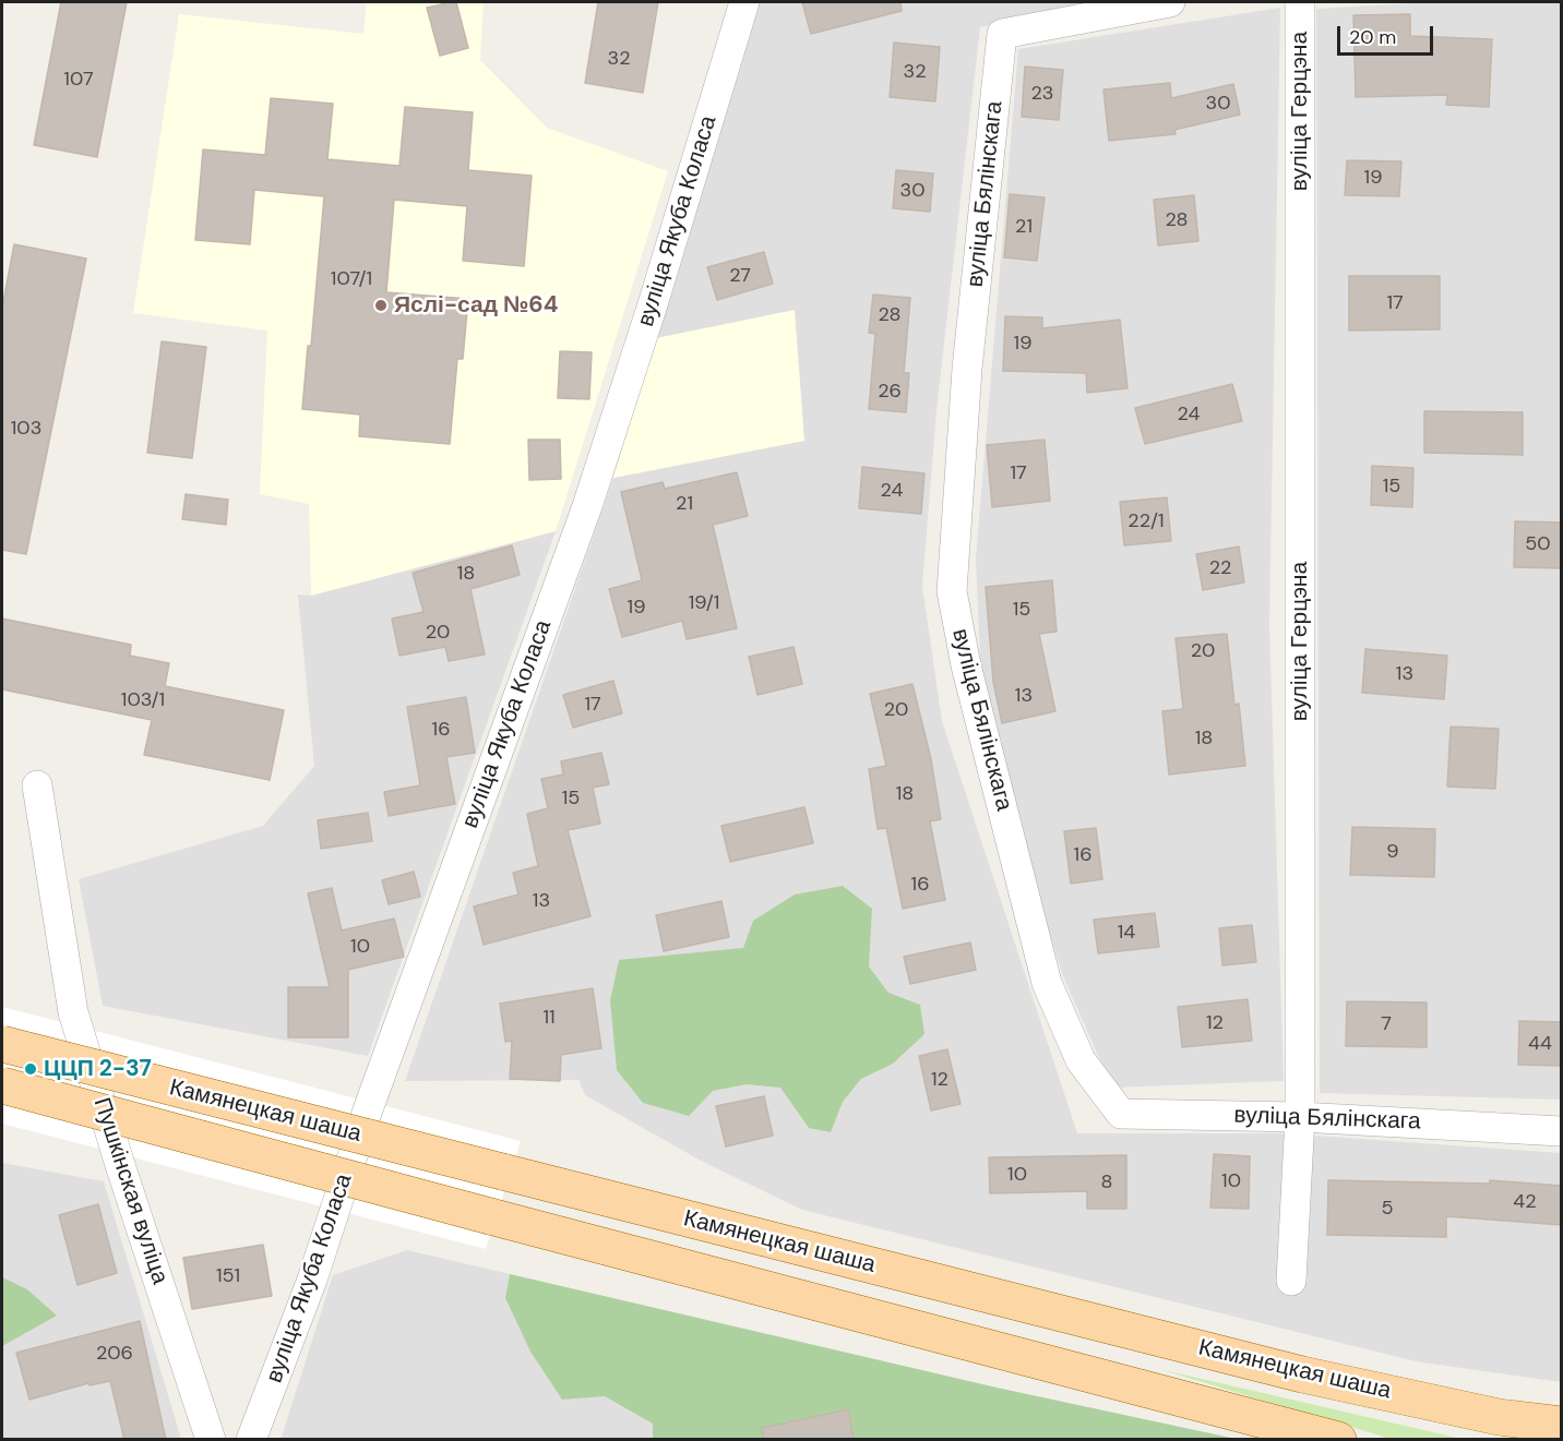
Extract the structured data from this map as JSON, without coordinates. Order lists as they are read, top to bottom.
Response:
{
  "streets": {
    "main road": ["Камянецкая шаша"],
    "street": [
      "вуліца Герцэна",
      "вуліца Бялінскага",
      "вуліца Якуба Коласа",
      "Пушкінская вуліца"
    ]
  },
  "crossings": [
    ["вуліца Герцэна", "вуліца Бялінскага"]
  ],
  "places": ["Яслі-сад №64", "ЦЦП 2-37"],
  "house_numbers": [
    "32",
    "32",
    "107",
    "23",
    "30",
    "19",
    "30",
    "28",
    "21",
    "27",
    "107/1",
    "17",
    "28",
    "19",
    "26",
    "24",
    "103",
    "17",
    "15",
    "24",
    "21",
    "22/1",
    "50",
    "22",
    "18",
    "19/1",
    "19",
    "15",
    "20",
    "20",
    "13",
    "13",
    "103/1",
    "17",
    "20",
    "16",
    "18",
    "18",
    "15",
    "9",
    "16",
    "16",
    "13",
    "14",
    "10",
    "11",
    "12",
    "7",
    "44",
    "12",
    "10",
    "10",
    "8",
    "42",
    "5",
    "151",
    "206"
  ],
  "scale_bar": "20 m"
}
